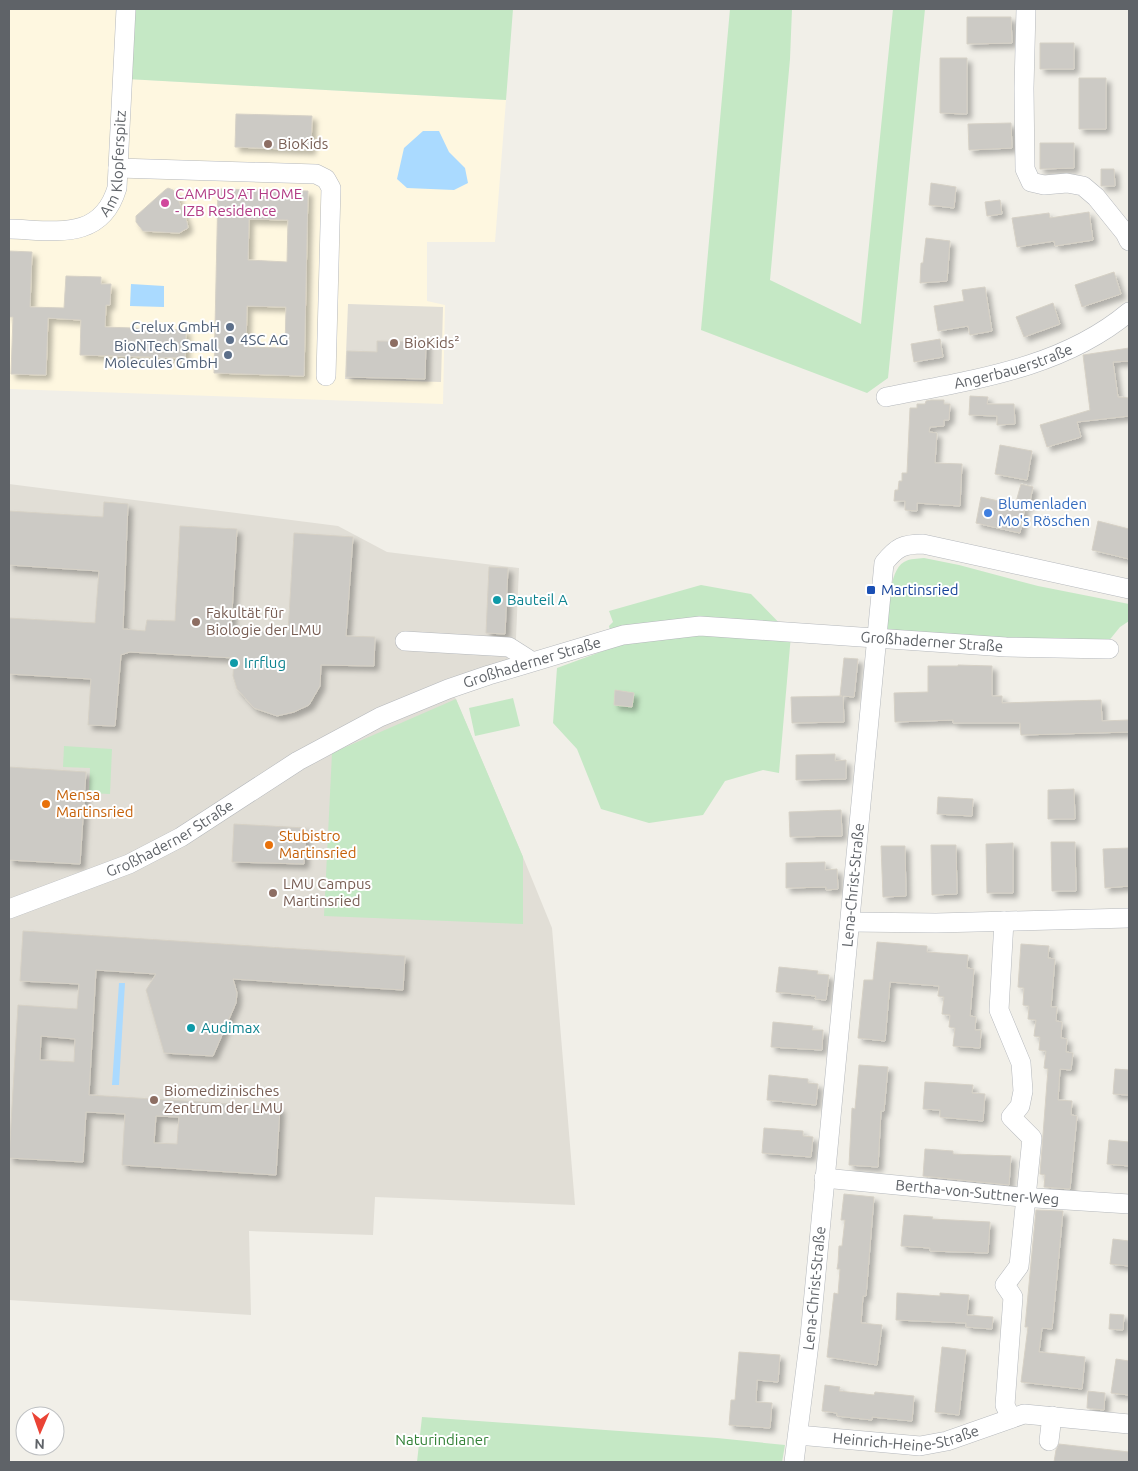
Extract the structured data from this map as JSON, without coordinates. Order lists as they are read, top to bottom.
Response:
{
  "streets": {
    "street": [
      "Am Klopferspitz",
      "Angerbauerstraße",
      "Großhaderner Straße",
      "Lena-Christ-Straße",
      "Bertha-von-Suttner-Weg",
      "Heinrich-Heine-Straße"
    ]
  },
  "crossings": [
    ["Großhaderner Straße", "Lena-Christ-Straße"],
    ["Lena-Christ-Straße", "Bertha-von-Suttner-Weg"],
    ["Lena-Christ-Straße", "Heinrich-Heine-Straße"]
  ],
  "parks": ["Naturindianer"],
  "places": {
    "other": [
      "BioKids",
      "CAMPUS AT HOME - IZB Residence",
      "Crelux GmbH",
      "4SC AG",
      "BioKids²",
      "BioNTech Small Molecules GmbH",
      "Blumenladen Mo's Röschen",
      "Bauteil A",
      "Fakultät für Biologie der LMU",
      "Irrflug",
      "Mensa Martinsried",
      "Stubistro Martinsried",
      "LMU Campus Martinsried",
      "Audimax",
      "Biomedizinisches Zentrum der LMU"
    ],
    "transit": ["Martinsried"]
  },
  "north": "bottom"
}
